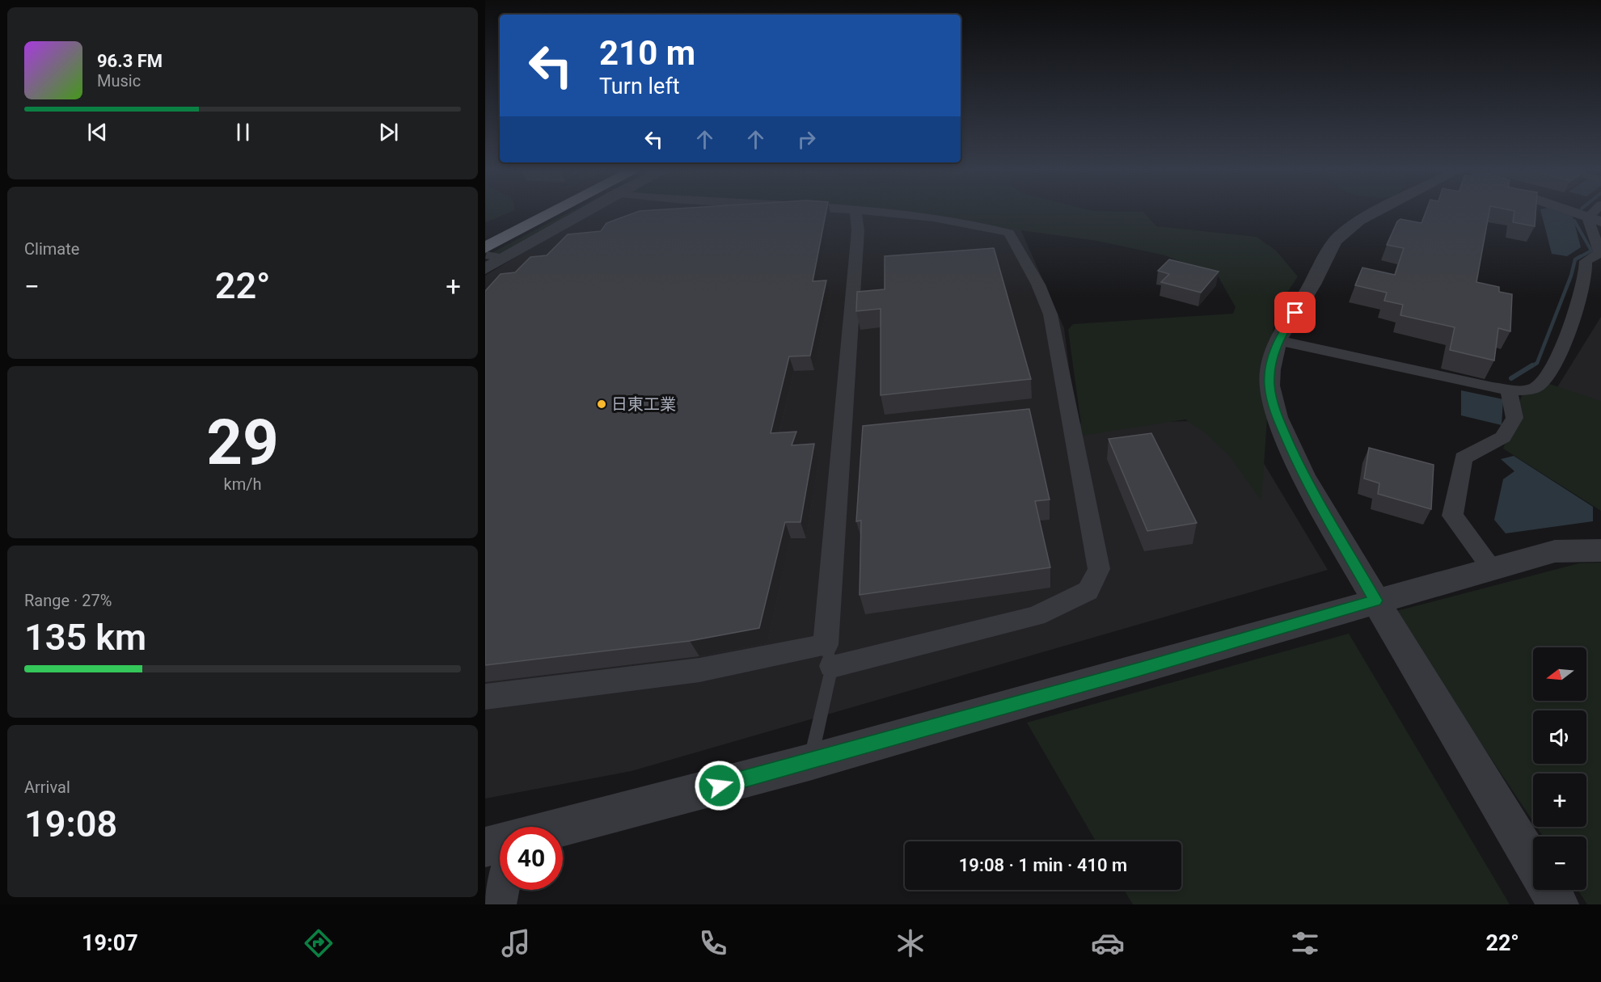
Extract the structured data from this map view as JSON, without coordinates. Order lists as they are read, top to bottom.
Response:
{
  "places": ["日東工業"],
  "north": "left",
  "page": {
    "turn": ["210 m", "Turn left"],
    "song": ["96.3 FM", "Music"],
    "tile": [
      "Climate",
      ["29", "km/h"],
      ["Range · 27%", "135 km"],
      ["Arrival", "19:08"]
    ],
    "heat": ["−", "22°", "+"],
    "map_buttons": ["+", "−"],
    "limit": "40",
    "trip": "19:08 · 1 min · 410 m",
    "tabs": ["19:07", "22°"]
  }
}
